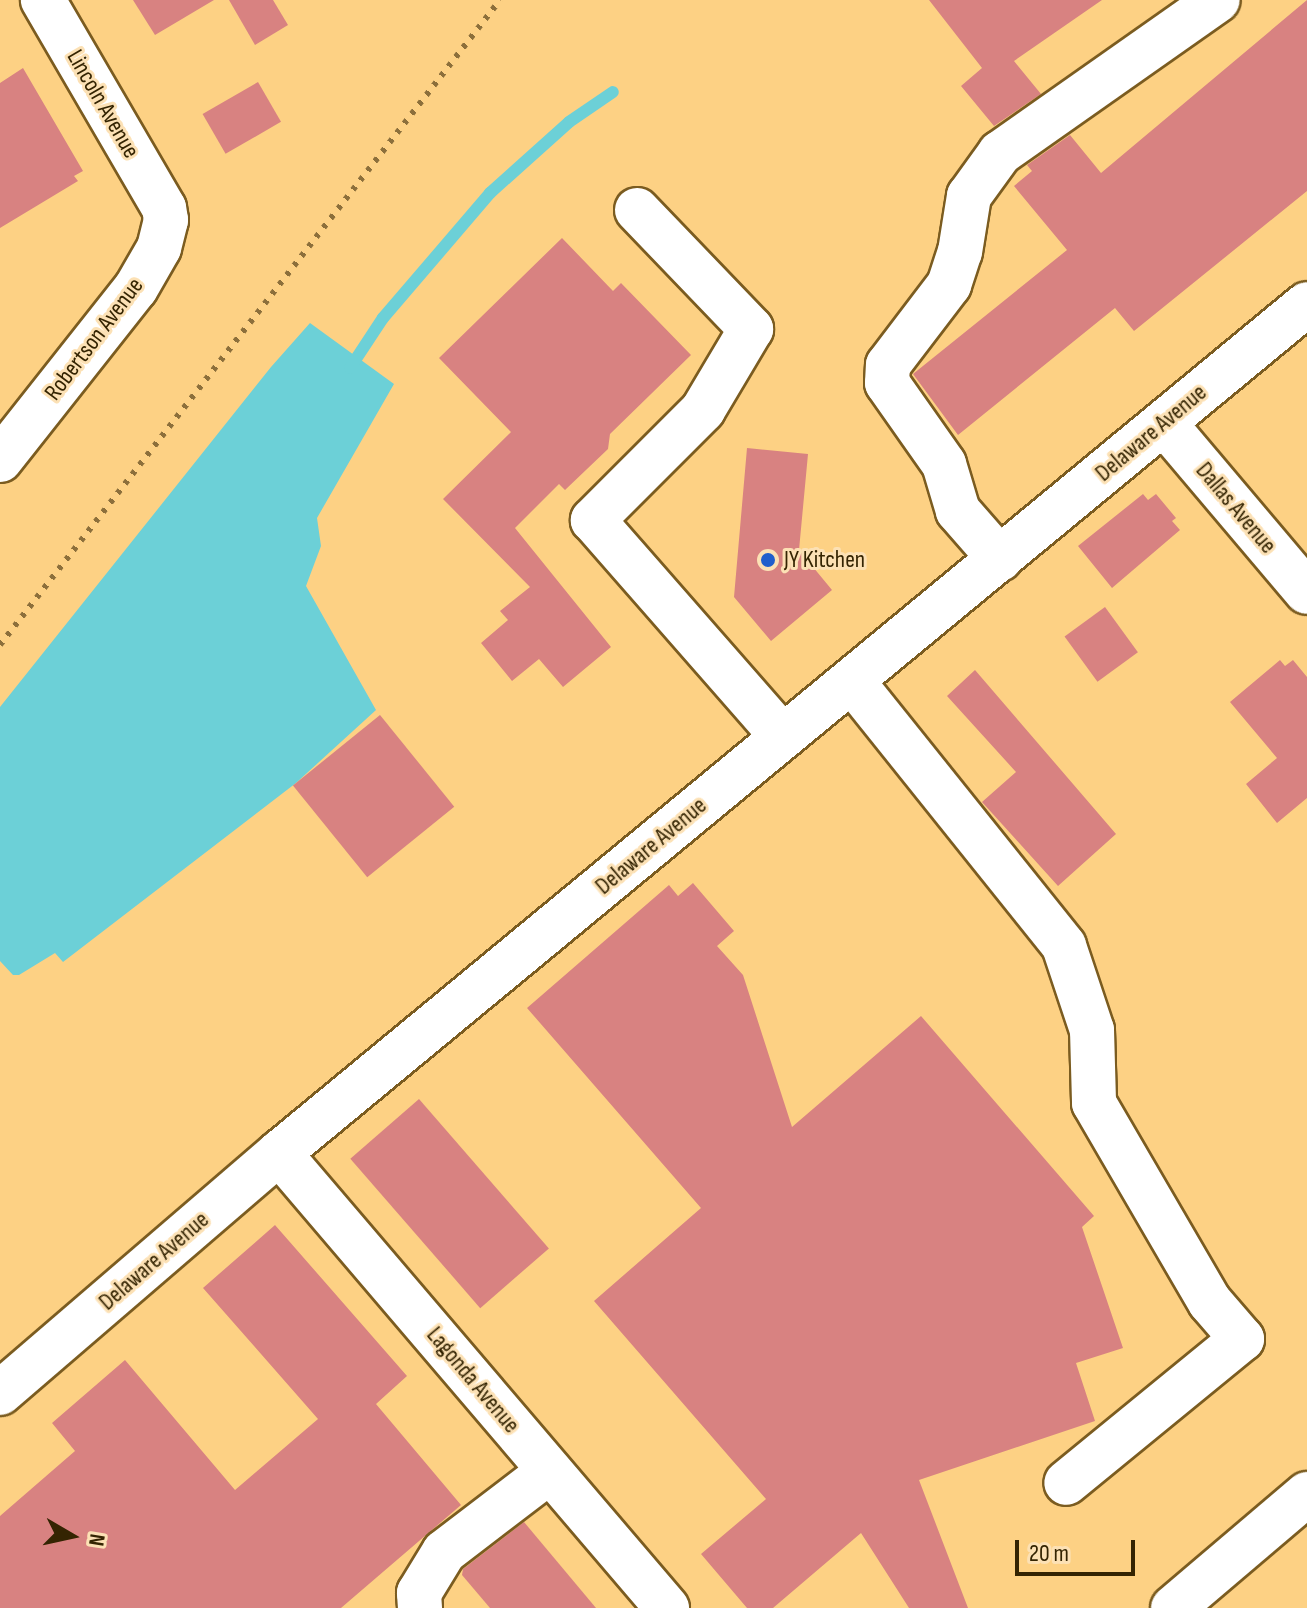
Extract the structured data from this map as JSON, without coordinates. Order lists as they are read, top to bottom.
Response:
{
  "streets": {
    "street": [
      "Lincoln Avenue",
      "Robertson Avenue",
      "Delaware Avenue",
      "Dallas Avenue",
      "Lagonda Avenue"
    ]
  },
  "crossings": [
    ["Lincoln Avenue", "Robertson Avenue"],
    ["Delaware Avenue", "Dallas Avenue"],
    ["Delaware Avenue", "Lagonda Avenue"]
  ],
  "places": ["JY Kitchen"],
  "scale_bar": "20 m",
  "north": "right"
}
